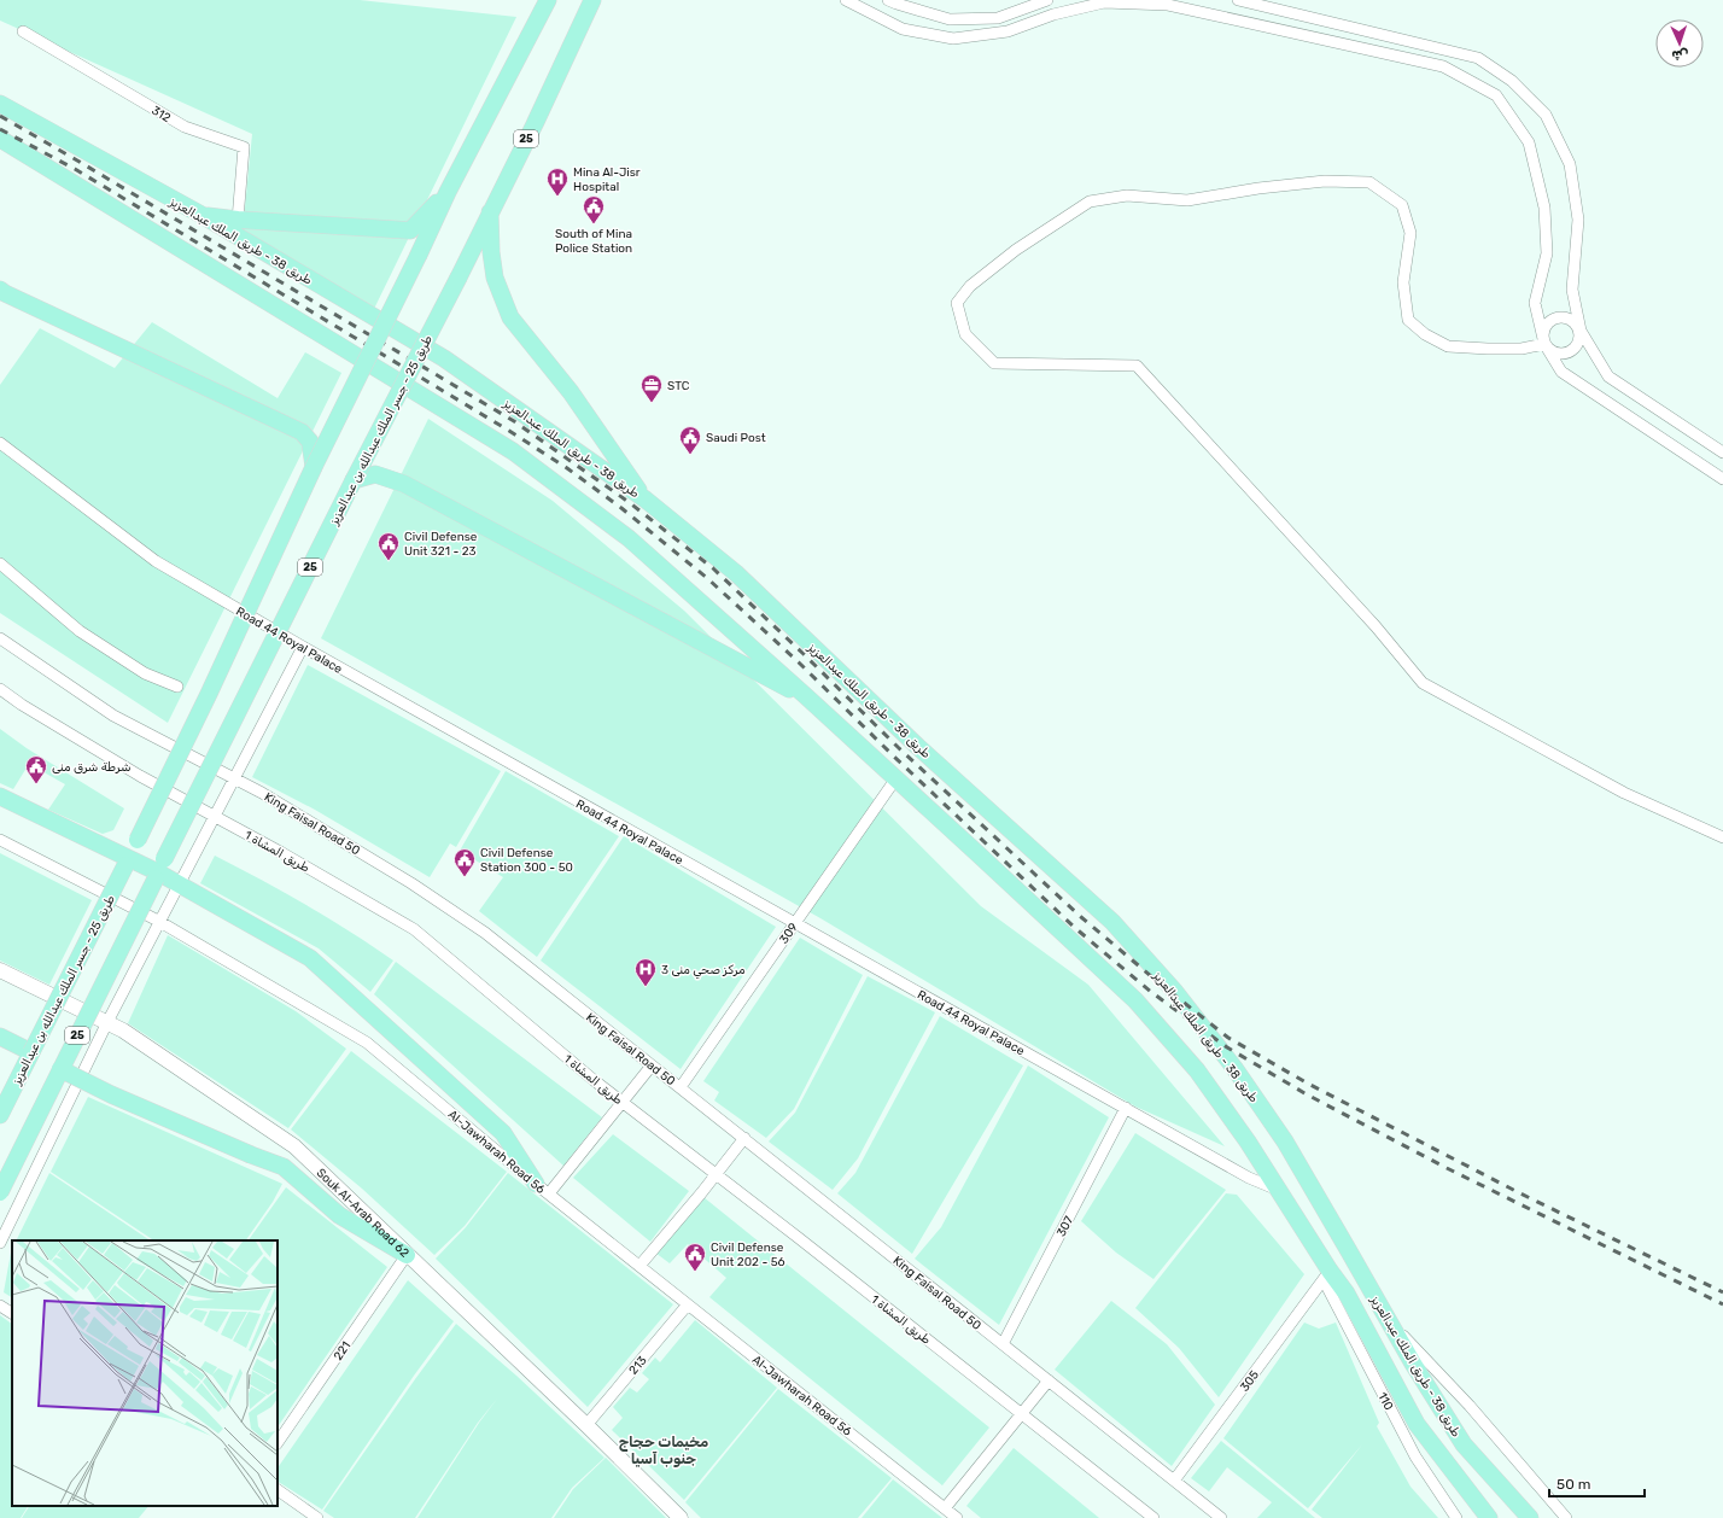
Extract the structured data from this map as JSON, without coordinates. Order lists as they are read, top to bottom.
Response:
{
  "streets": {
    "main road": [
      "25",
      "طريق 38 - طريق الملك عبدالعزيز",
      "طريق 25 - جسر الملك عبدالله بن عبدالعزيز",
      "Souk Al-Arab Road 62"
    ],
    "street": [
      "312",
      "Road 44 Royal Palace",
      "King Faisal Road 50",
      "طريق المشاة 1",
      "309",
      "Al-Jawharah Road 56",
      "307",
      "221",
      "213",
      "305",
      "110"
    ]
  },
  "crossings": [
    ["طريق 38 - طريق الملك عبدالعزيز", "Road 44 Royal Palace"],
    ["طريق 38 - طريق الملك عبدالعزيز", "309"],
    ["طريق 38 - طريق الملك عبدالعزيز", "305"],
    ["طريق 38 - طريق الملك عبدالعزيز", "110"],
    ["Road 44 Royal Palace", "309"],
    ["Road 44 Royal Palace", "307"],
    ["King Faisal Road 50", "309"],
    ["King Faisal Road 50", "307"],
    ["King Faisal Road 50", "305"],
    ["Al-Jawharah Road 56", "213"],
    ["Souk Al-Arab Road 62", "221"],
    ["Souk Al-Arab Road 62", "213"],
    ["305", "110"]
  ],
  "districts": ["مخيمات حجاج جنوب آسيا"],
  "places": {
    "hospital": ["Mina Al-Jisr Hospital", "مركز صحي منى 3"],
    "public building": [
      "South of Mina Police Station",
      "Saudi Post",
      "Civil Defense Unit 321 - 23",
      "شرطة شرق منى",
      "Civil Defense Station 300 - 50",
      "Civil Defense Unit 202 - 56"
    ],
    "office": ["STC"]
  },
  "scale_bar": "50 m",
  "north": "bottom"
}
